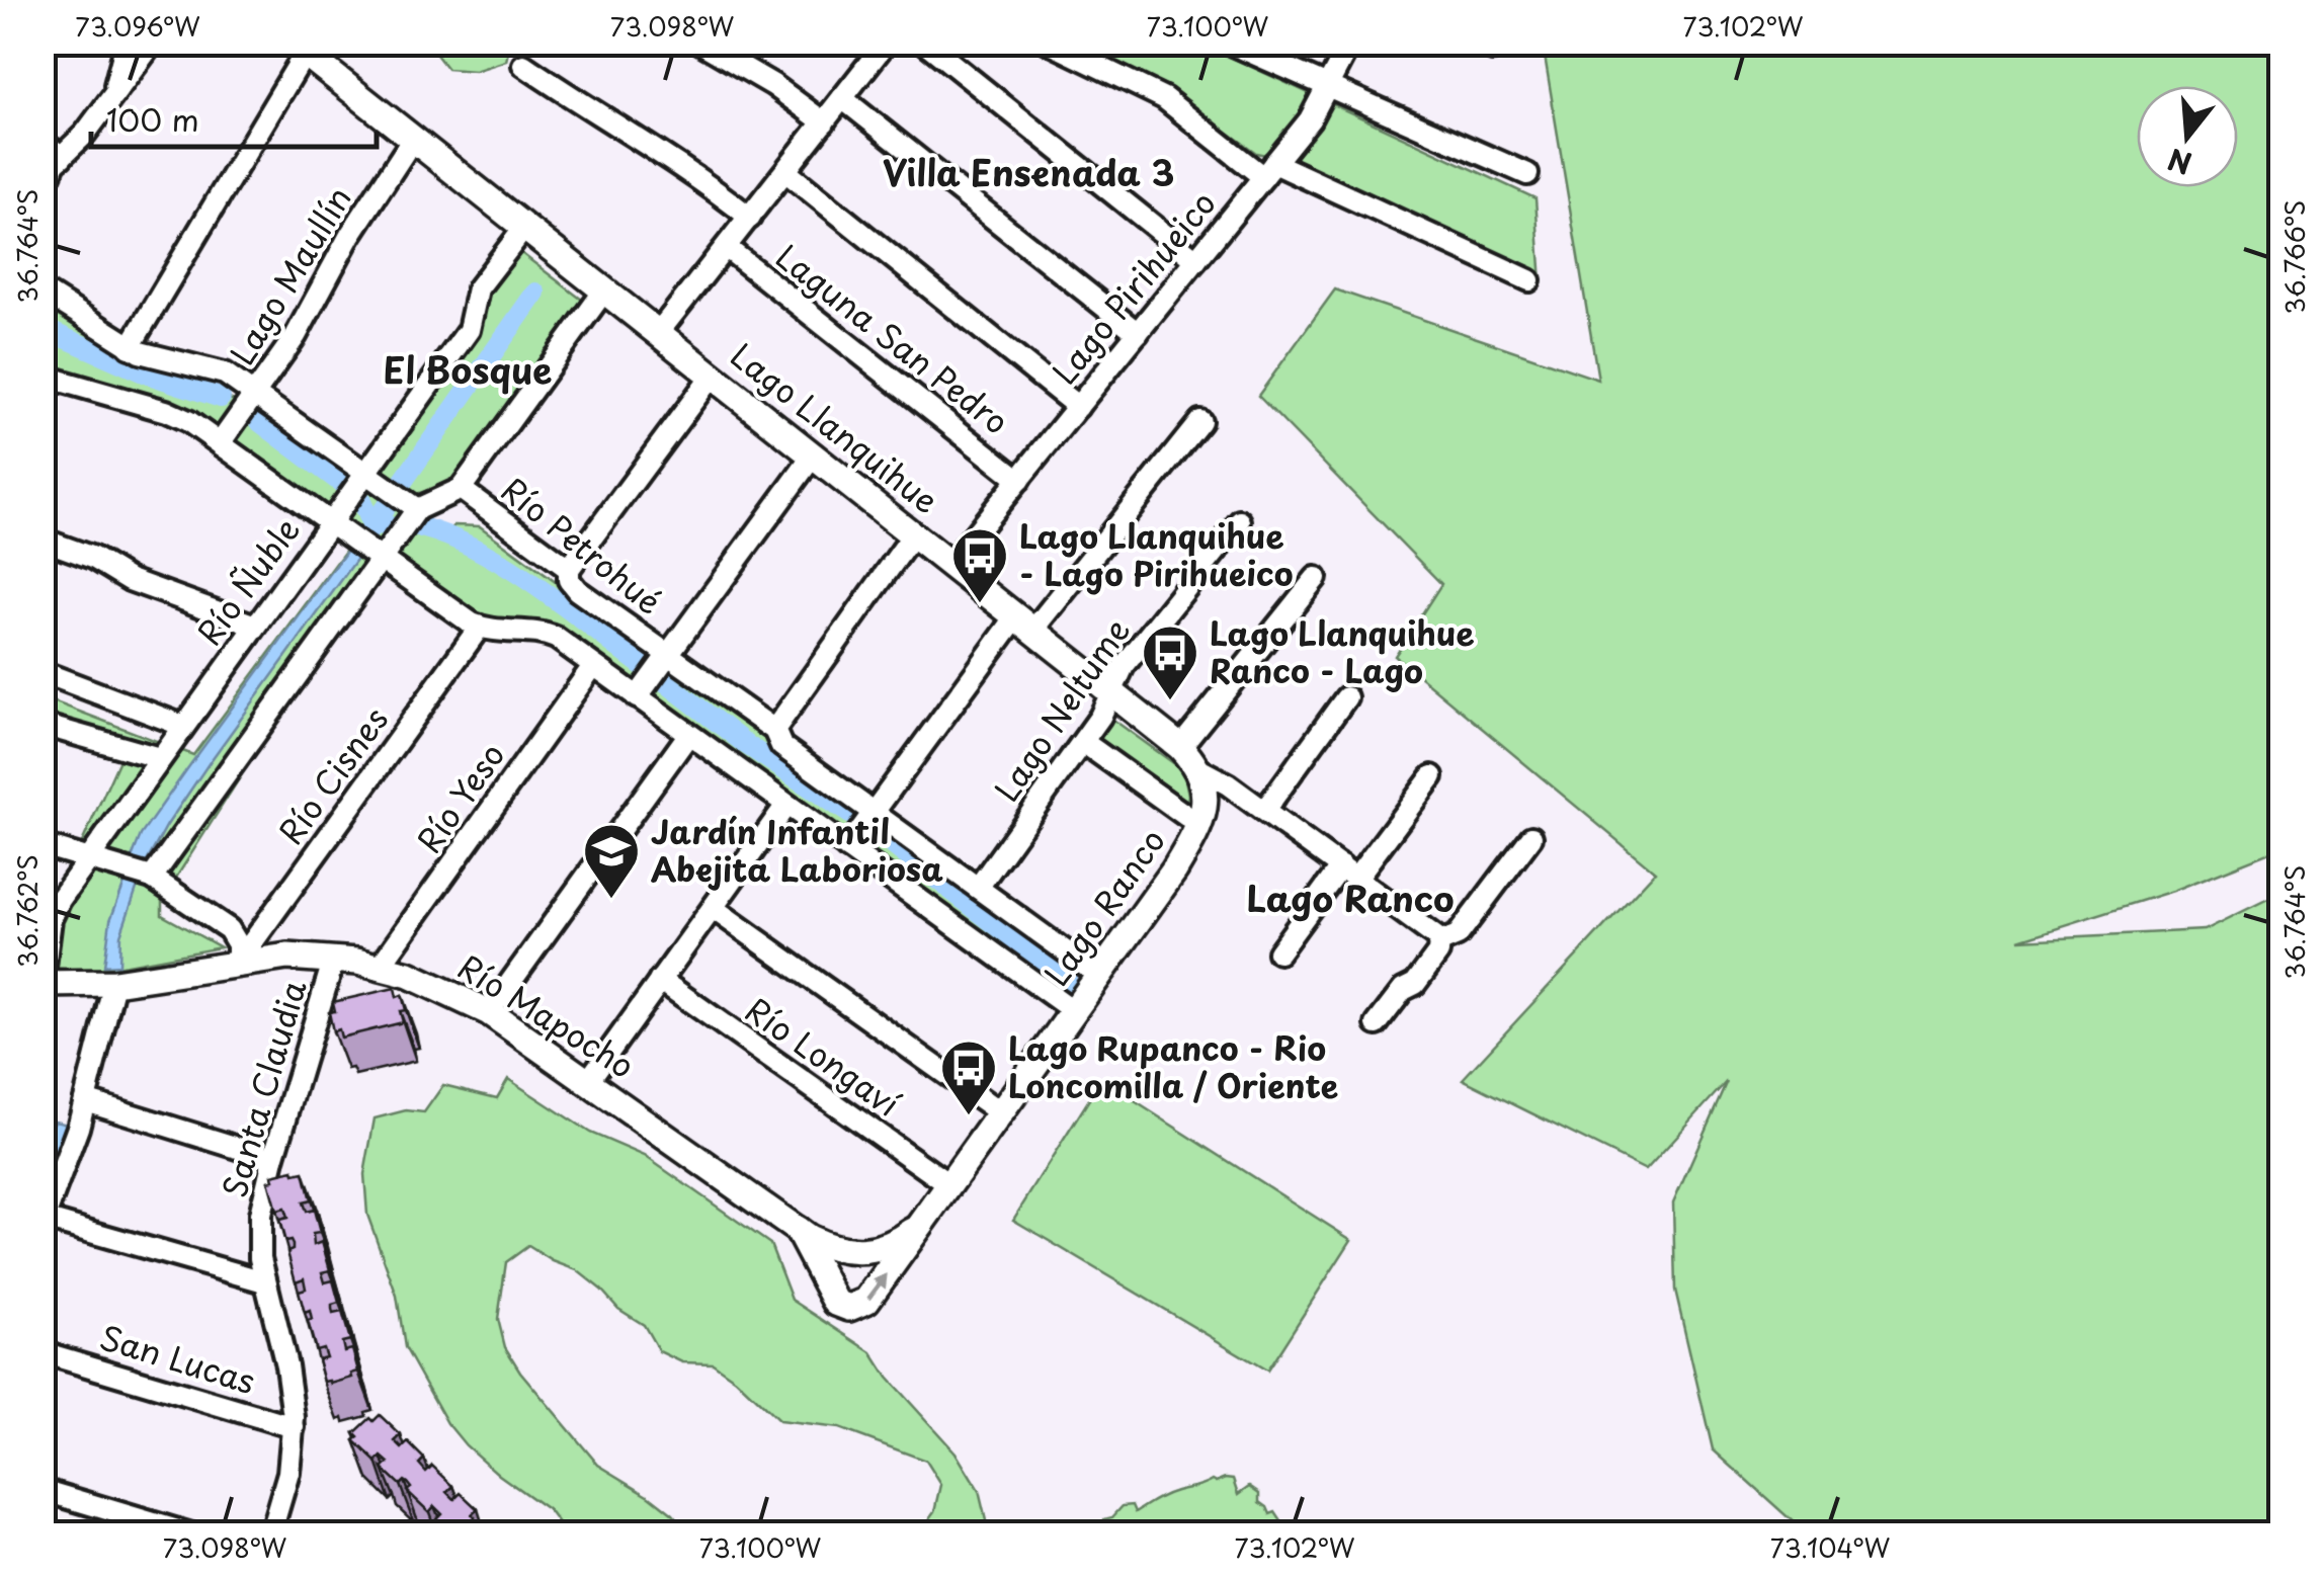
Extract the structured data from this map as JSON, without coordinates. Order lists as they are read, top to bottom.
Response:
{
  "streets": {
    "street": [
      "Lago Maullín",
      "Lago Pirihueico",
      "Laguna San Pedro",
      "Lago Llanquihue",
      "Río Petrohué",
      "Río Ñuble",
      "Lago Neltume",
      "Río Cisnes",
      "Río Yeso",
      "Lago Ranco",
      "Río Mapocho",
      "Río Longaví",
      "Santa Claudia",
      "San Lucas"
    ]
  },
  "crossings": [
    ["Lago Maullín", "Lago Llanquihue"],
    ["Lago Pirihueico", "Laguna San Pedro"],
    ["Lago Pirihueico", "Lago Llanquihue"],
    ["Lago Llanquihue", "Río Ñuble"],
    ["Lago Llanquihue", "Lago Neltume"],
    ["Lago Llanquihue", "Lago Ranco"],
    ["Río Petrohué", "Lago Neltume"],
    ["Río Petrohué", "Lago Ranco"],
    ["Río Ñuble", "Río Mapocho"],
    ["Río Cisnes", "Río Mapocho"],
    ["Río Yeso", "Río Mapocho"],
    ["Lago Ranco", "Río Mapocho"],
    ["Lago Ranco", "Río Longaví"],
    ["Río Mapocho", "Santa Claudia"],
    ["Santa Claudia", "San Lucas"]
  ],
  "districts": ["Villa Ensenada 3", "El Bosque", "Lago Ranco"],
  "places": {
    "bus stop": ["Lago Llanquihue - Lago Pirihueico", "Lago Llanquihue Ranco - Lago", "Lago Rupanco - Rio Loncomilla / Oriente"],
    "school or university": ["Jardín Infantil Abejita Laboriosa"]
  },
  "scale_bar": "100 m",
  "north": "bottom",
  "coordinates": [
    "73.096°W",
    "73.098°W",
    "73.100°W",
    "73.102°W",
    "36.764°S",
    "36.766°S",
    "36.762°S",
    "73.104°W"
  ]
}
